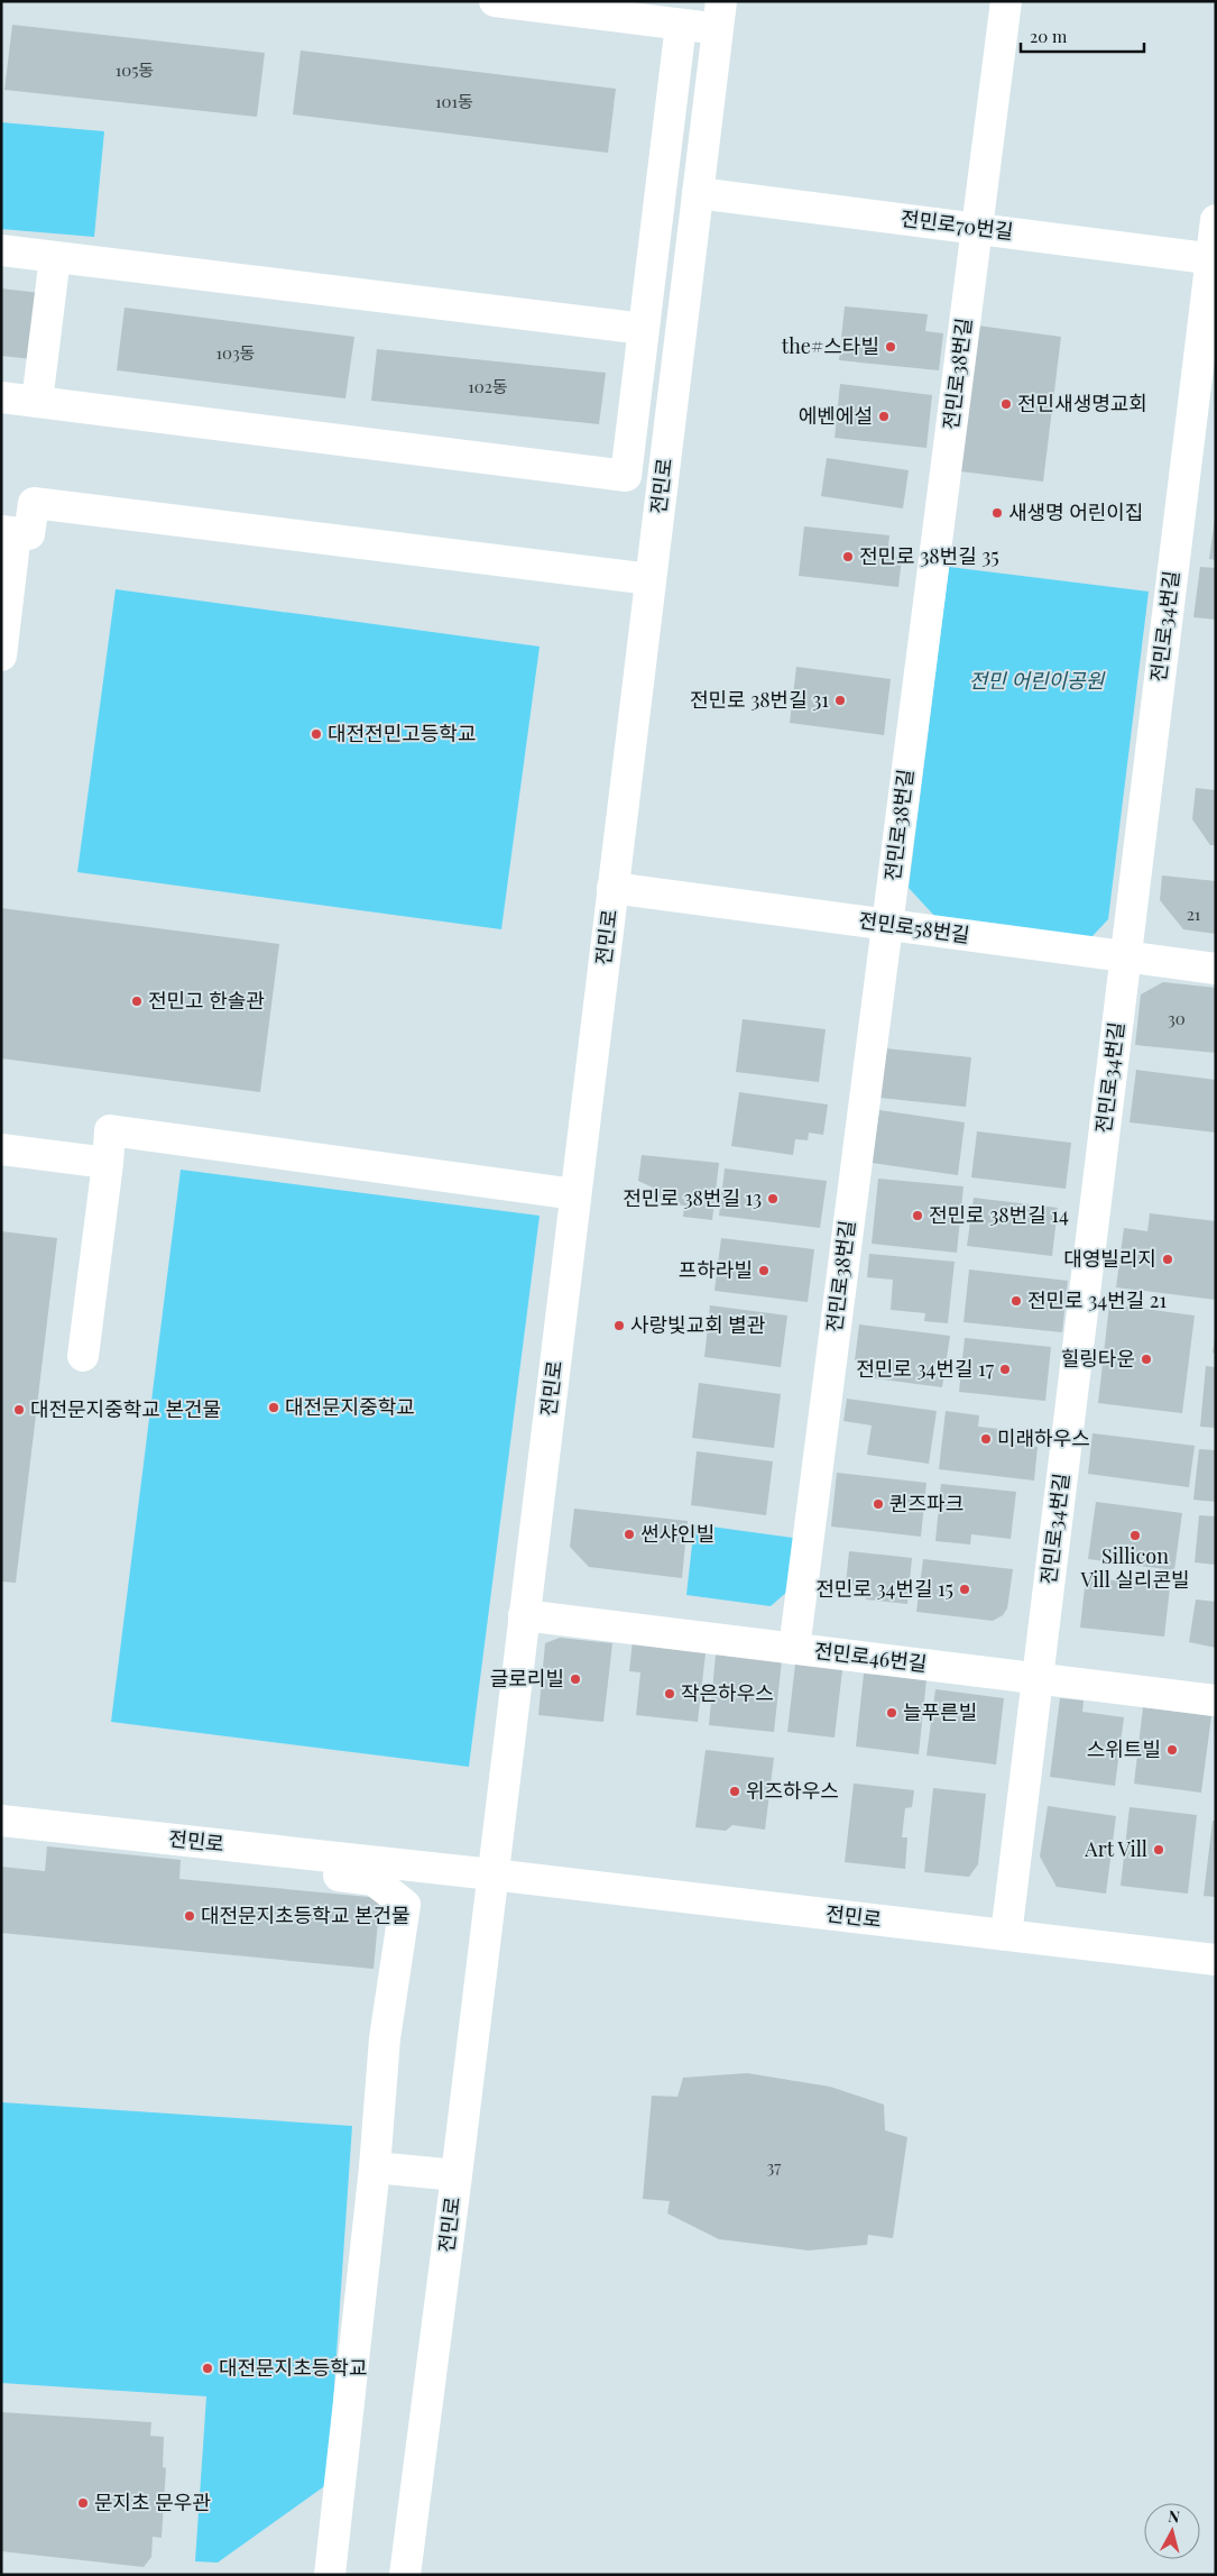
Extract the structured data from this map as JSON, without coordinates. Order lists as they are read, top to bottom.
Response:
{
  "streets": {
    "street": [
      "전민로70번길",
      "전민로38번길",
      "전민로",
      "전민로34번길",
      "전민로58번길",
      "전민로46번길"
    ]
  },
  "crossings": [
    ["전민로70번길", "전민로38번길"],
    ["전민로70번길", "전민로"],
    ["전민로70번길", "전민로34번길"],
    ["전민로38번길", "전민로58번길"],
    ["전민로38번길", "전민로46번길"],
    ["전민로", "전민로34번길"],
    ["전민로", "전민로58번길"],
    ["전민로", "전민로46번길"],
    ["전민로34번길", "전민로58번길"],
    ["전민로34번길", "전민로46번길"]
  ],
  "parks": ["전민 어린이공원"],
  "places": [
    "the#스타빌",
    "전민새생명교회",
    "에벤에설",
    "새생명 어린이집",
    "전민로 38번길 35",
    "전민로 38번길 31",
    "대전전민고등학교",
    "전민고 한솔관",
    "전민로 38번길 13",
    "전민로 38번길 14",
    "대영빌리지",
    "프하라빌",
    "전민로 34번길 21",
    "사랑빛교회 별관",
    "힐링타운",
    "전민로 34번길 17",
    "대전문지중학교",
    "대전문지중학교 본건물",
    "미래하우스",
    "퀸즈파크",
    "썬샤인빌",
    "Sillicon Vill 실리콘빌",
    "전민로 34번길 15",
    "글로리빌",
    "작은하우스",
    "늘푸른빌",
    "스위트빌",
    "위즈하우스",
    "Art Vill",
    "대전문지초등학교 본건물",
    "대전문지초등학교",
    "문지초 문우관"
  ],
  "house_numbers": [
    "105동",
    "101동",
    "103동",
    "102동",
    "21",
    "30",
    "37"
  ],
  "scale_bar": "20 m",
  "north": "top"
}
